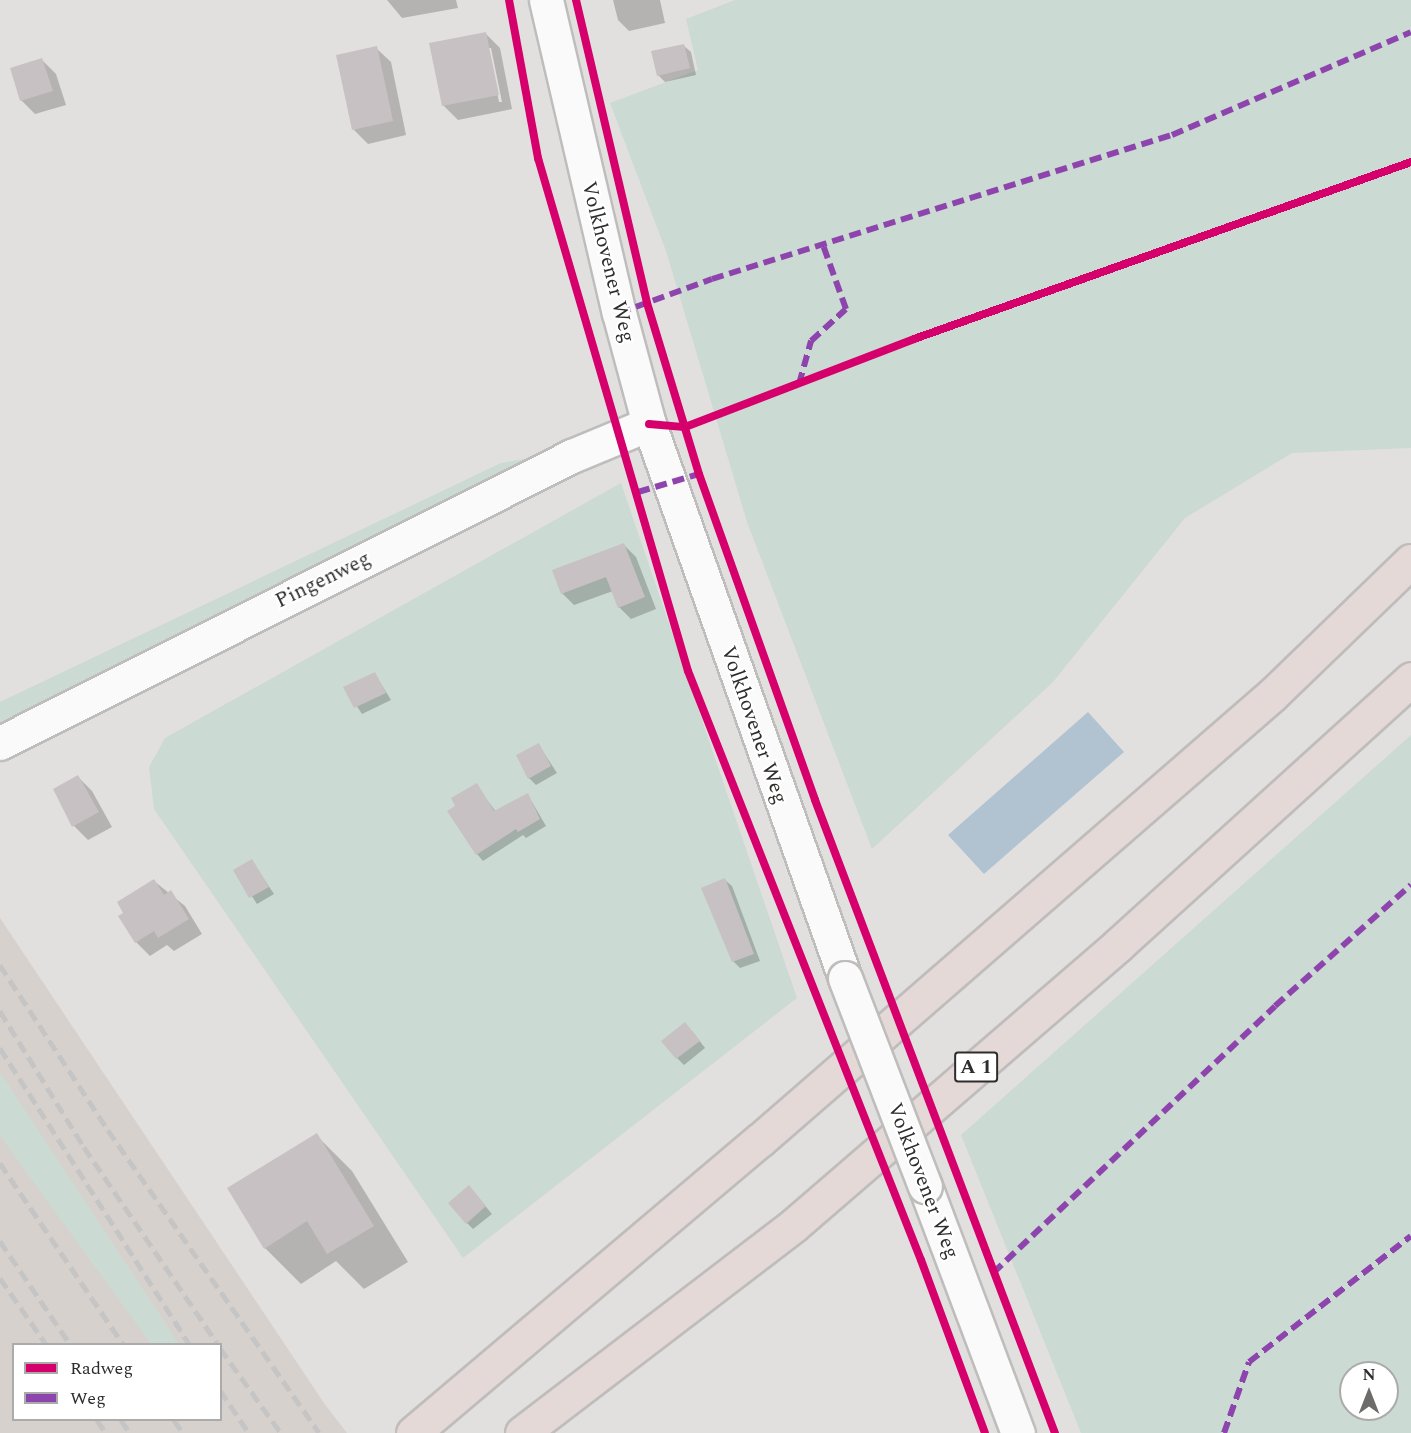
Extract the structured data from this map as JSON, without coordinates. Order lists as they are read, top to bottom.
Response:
{
  "streets": {
    "highway": ["A 1"],
    "street": ["Volkhovener Weg", "Pingenweg"]
  },
  "crossings": [
    ["Volkhovener Weg", "Pingenweg"]
  ],
  "legend": ["Radweg", "Weg"],
  "north": "top"
}
